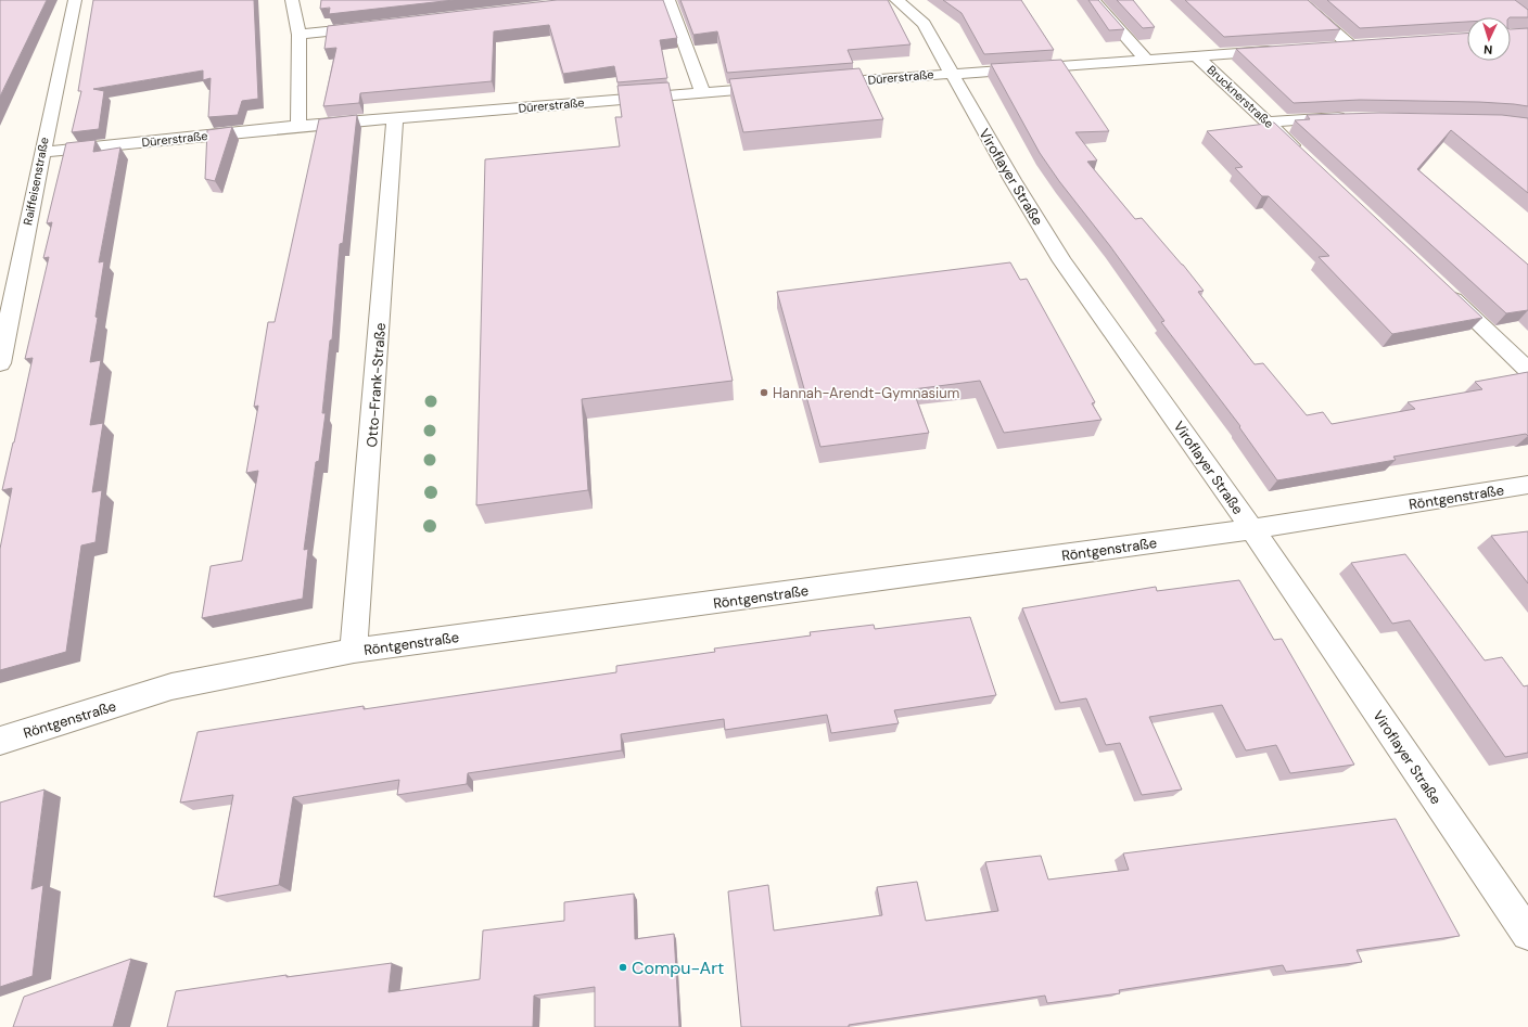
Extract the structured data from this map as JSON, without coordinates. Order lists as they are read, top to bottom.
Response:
{
  "streets": {
    "street": [
      "Dürerstraße",
      "Brucknerstraße",
      "Viroflayer Straße",
      "Raiffeisenstraße",
      "Otto-Frank-Straße",
      "Röntgenstraße"
    ]
  },
  "crossings": [
    ["Dürerstraße", "Brucknerstraße"],
    ["Dürerstraße", "Viroflayer Straße"],
    ["Dürerstraße", "Raiffeisenstraße"],
    ["Dürerstraße", "Otto-Frank-Straße"],
    ["Viroflayer Straße", "Röntgenstraße"],
    ["Otto-Frank-Straße", "Röntgenstraße"]
  ],
  "places": ["Hannah-Arendt-Gymnasium", "Compu-Art"],
  "north": "bottom"
}
